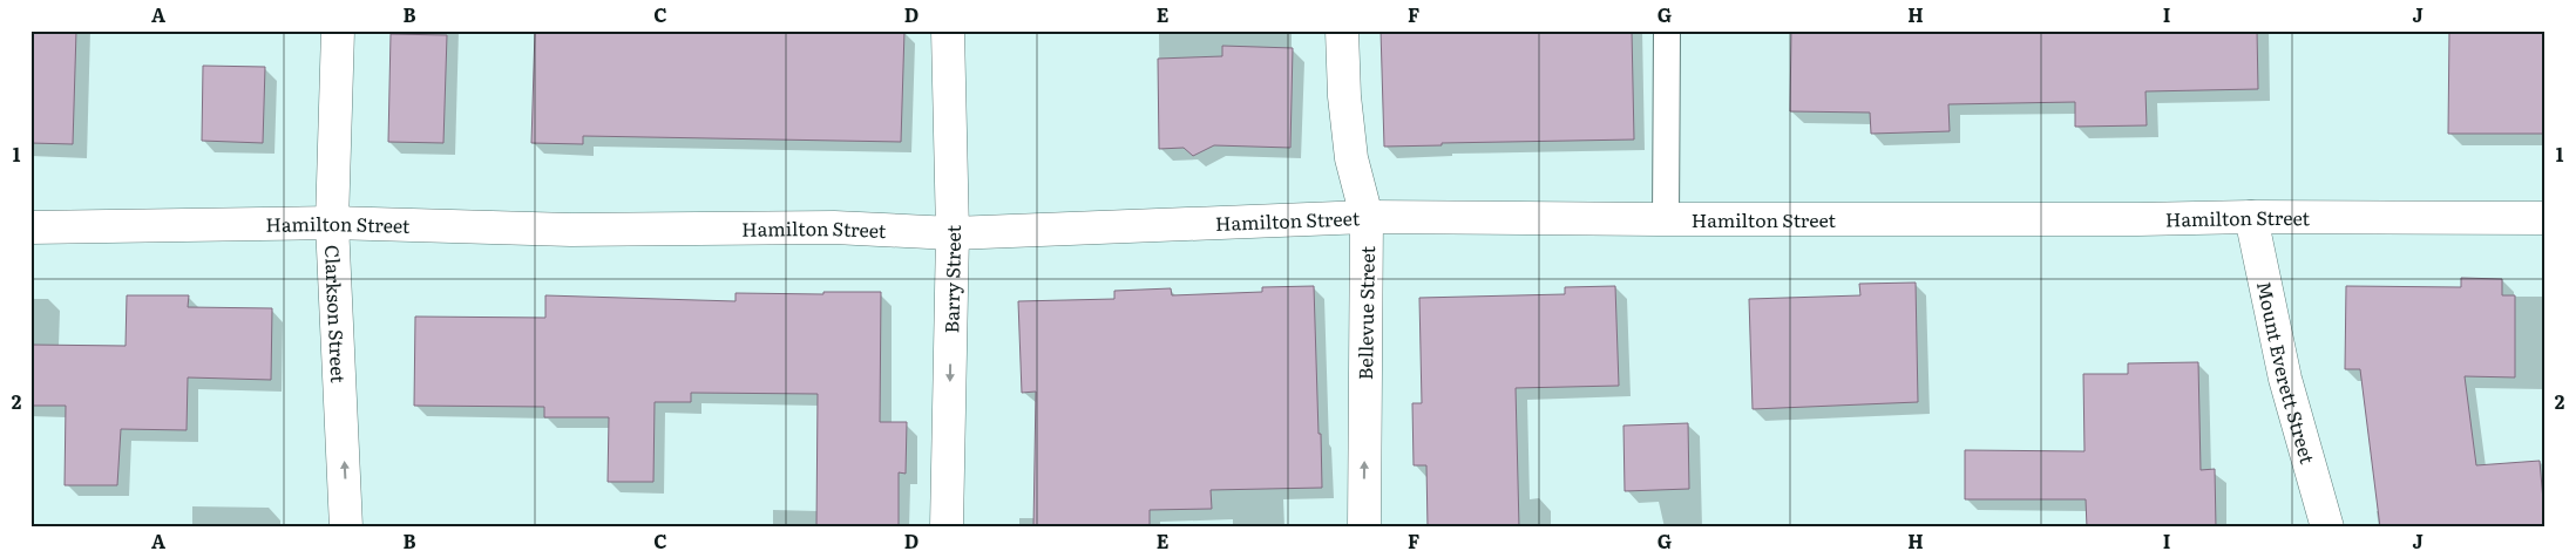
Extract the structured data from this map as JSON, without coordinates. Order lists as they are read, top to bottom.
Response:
{
  "streets": {
    "street": [
      "Hamilton Street",
      "Barry Street",
      "Bellevue Street",
      "Clarkson Street",
      "Mount Everett Street"
    ]
  },
  "crossings": [
    ["Hamilton Street", "Barry Street"],
    ["Hamilton Street", "Bellevue Street"],
    ["Hamilton Street", "Clarkson Street"],
    ["Hamilton Street", "Mount Everett Street"]
  ],
  "one_way": ["Barry Street", "Bellevue Street", "Clarkson Street"],
  "grid": {
    "columns": [
      "A",
      "B",
      "C",
      "D",
      "E",
      "F",
      "G",
      "H",
      "I",
      "J"
    ],
    "rows": ["1", "2"]
  }
}
